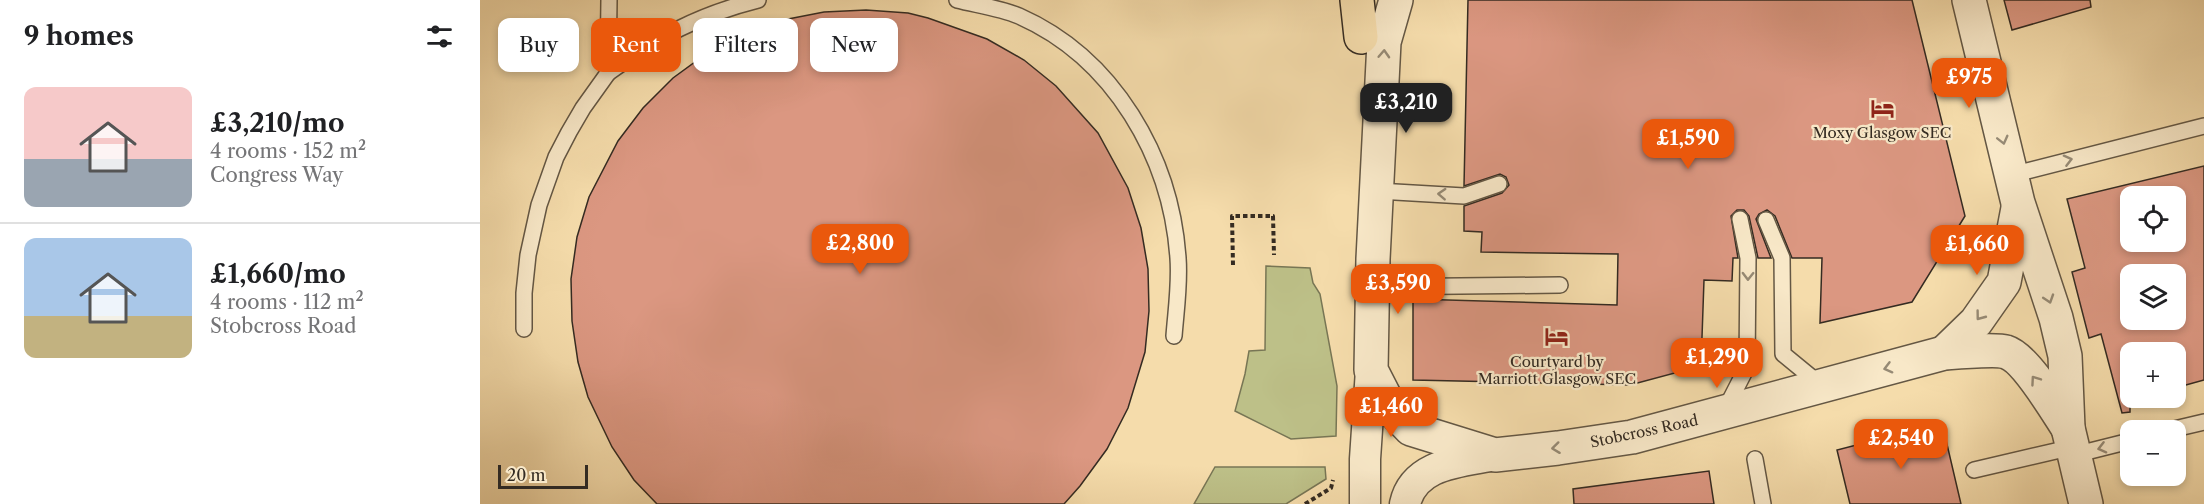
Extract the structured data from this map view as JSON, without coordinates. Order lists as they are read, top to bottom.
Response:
{
  "streets": {
    "street": ["Stobcross Road"]
  },
  "places": {
    "hotel": ["Moxy Glasgow SEC", "Courtyard by Marriott Glasgow SEC"]
  },
  "scale_bar": "20 m",
  "page": {
    "heading": "9 homes",
    "chip": [
      "Buy",
      "Rent",
      "Filters",
      "New"
    ],
    "price": [
      "£975",
      "£3,210",
      "£1,590",
      "£2,800",
      "£1,660",
      "£3,590",
      "£1,290",
      "£1,460",
      "£2,540"
    ],
    "list": [
      {
        "name": "£3,210/mo",
        "note": "4 rooms · 152 m² · Congress Way"
      },
      {
        "name": "£1,660/mo",
        "note": "4 rooms · 112 m² · Stobcross Road"
      }
    ],
    "map_buttons": ["+", "−"],
    "scale": "20 m"
  }
}
